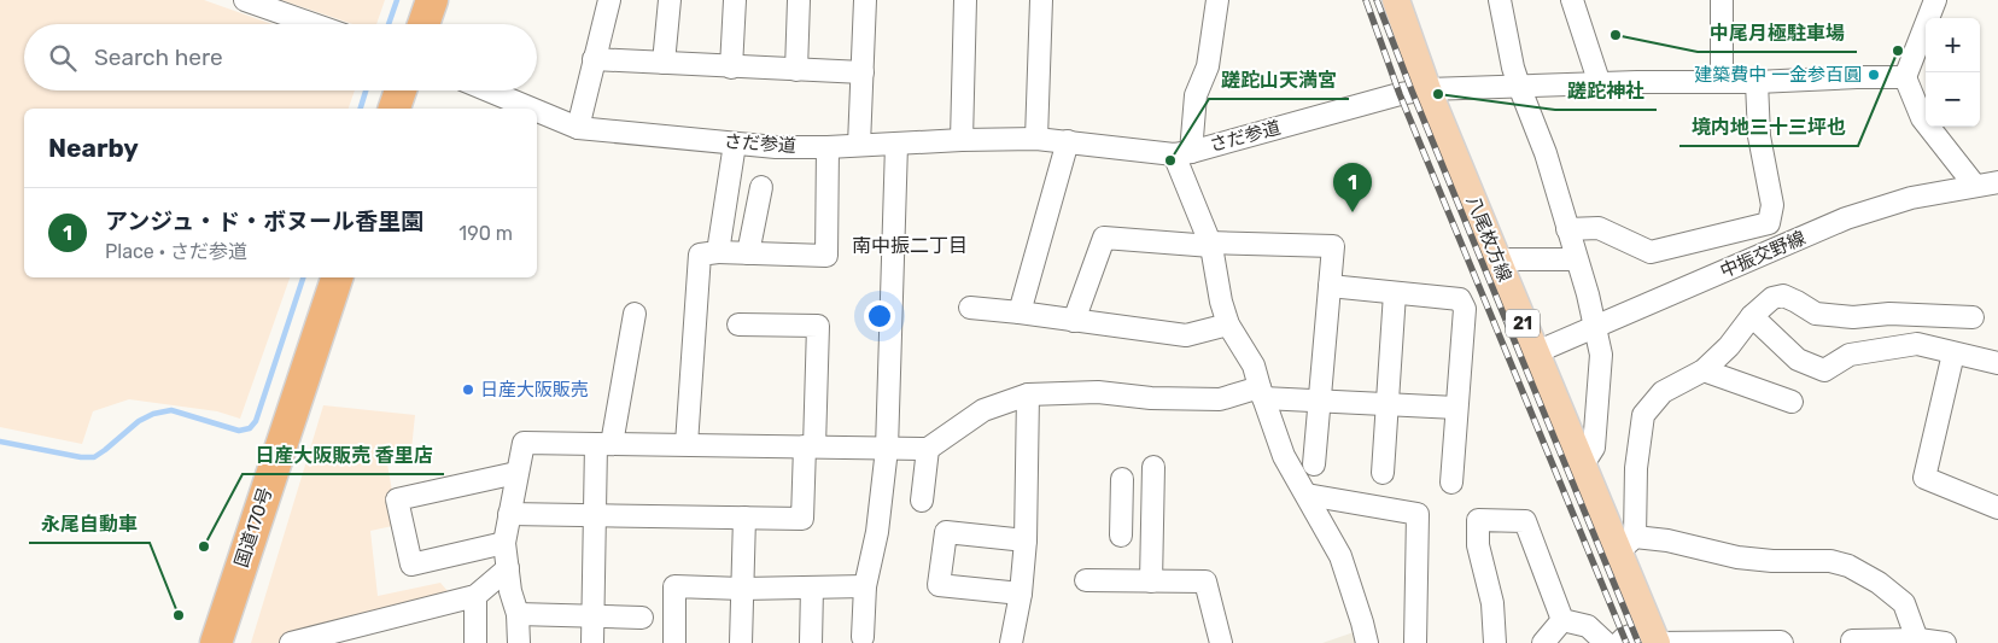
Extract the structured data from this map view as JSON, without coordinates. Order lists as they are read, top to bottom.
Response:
{
  "streets": {
    "highway": ["国道170号"],
    "main road": ["八尾枚方線", "21"],
    "street": ["さだ参道", "中振交野線"]
  },
  "crossings": [
    ["さだ参道", "八尾枚方線"],
    ["八尾枚方線", "中振交野線"]
  ],
  "districts": ["南中振二丁目"],
  "places": [
    "中尾月極駐車場",
    "境内地三十三坪也",
    "建築費中 一金参百圓",
    "蹉跎神社",
    "蹉跎山天満宮",
    "日産大阪販売",
    "日産大阪販売 香里店",
    "永尾自動車"
  ],
  "page": {
    "map_buttons": ["+", "−"],
    "search": "Search here",
    "heading": "Nearby",
    "pins": "1",
    "list": [
      {
        "mark": "1",
        "name": "アンジュ・ド・ボヌール香里園",
        "note": "Place · さだ参道",
        "value": "190 m"
      }
    ]
  }
}
